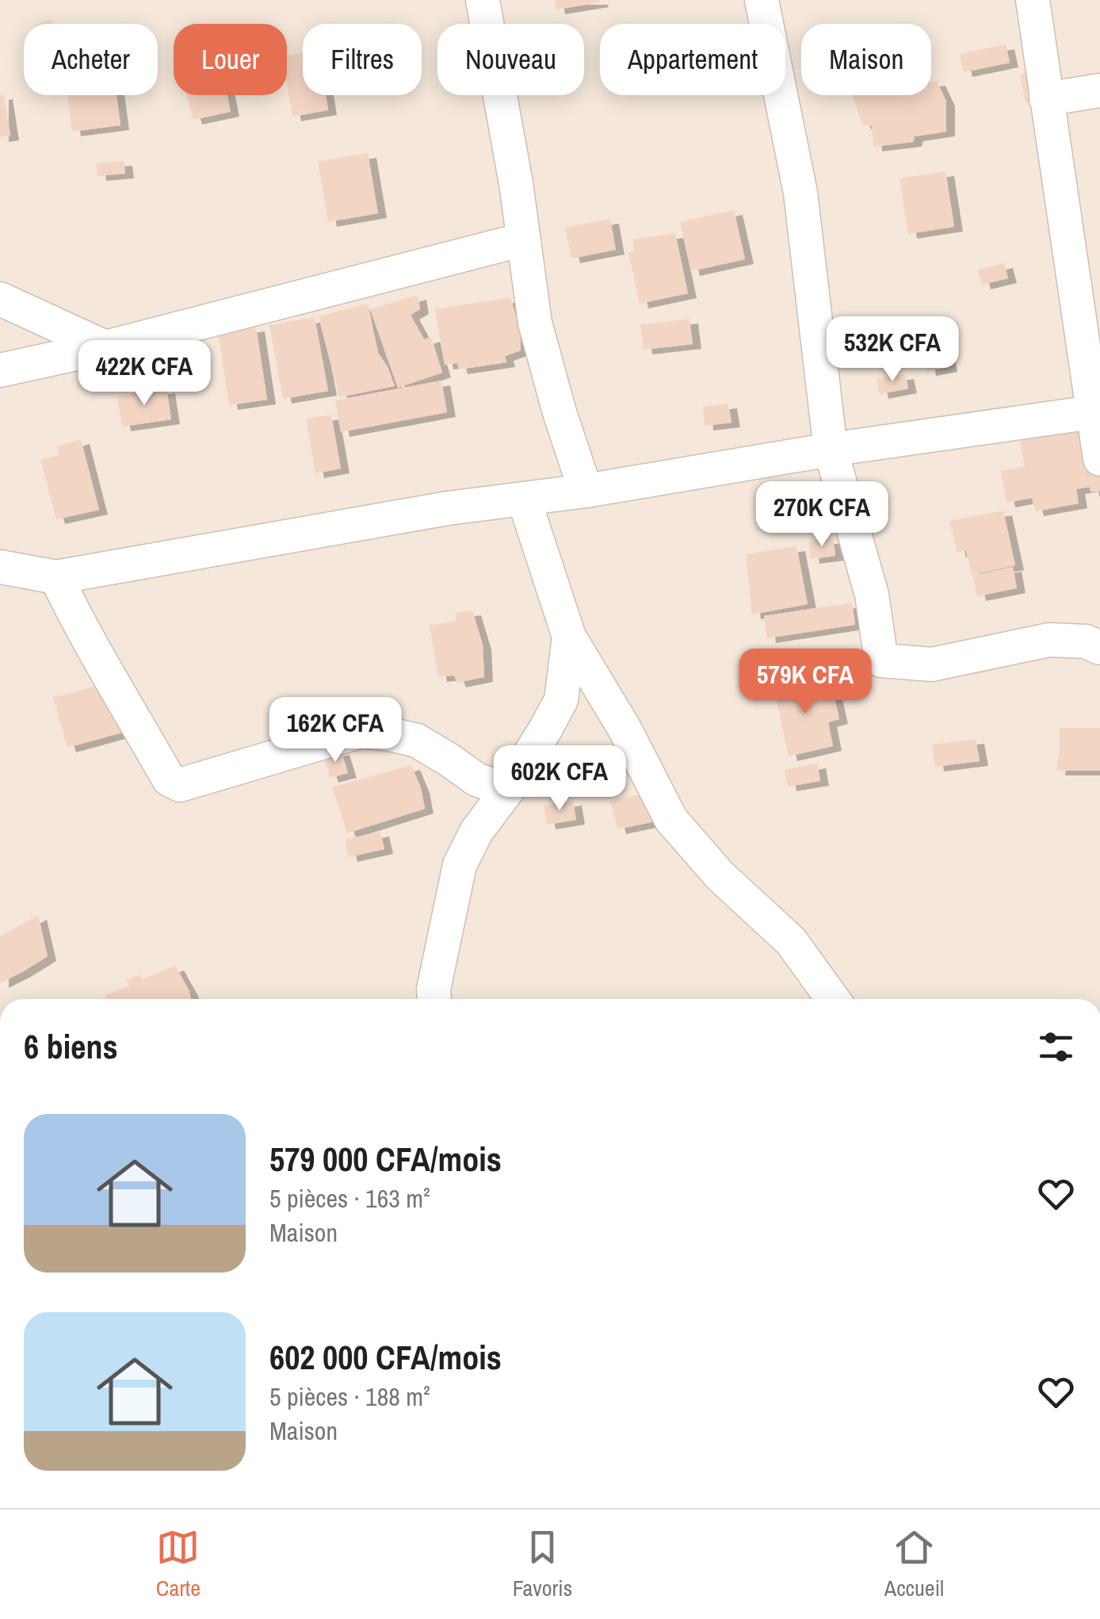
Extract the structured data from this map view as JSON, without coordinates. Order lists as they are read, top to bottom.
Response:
{
  "page": {
    "chip": [
      "Acheter",
      "Louer",
      "Filtres",
      "Nouveau",
      "Appartement",
      "Maison"
    ],
    "price": [
      "532K CFA",
      "422K CFA",
      "270K CFA",
      "579K CFA",
      "162K CFA",
      "602K CFA"
    ],
    "heading": "6 biens",
    "list": [
      {
        "name": "579 000 CFA/mois",
        "note": "5 pièces · 163 m² · Maison"
      },
      {
        "name": "602 000 CFA/mois",
        "note": "5 pièces · 188 m² · Maison"
      }
    ],
    "tabs": ["Carte", "Favoris", "Accueil"]
  }
}
